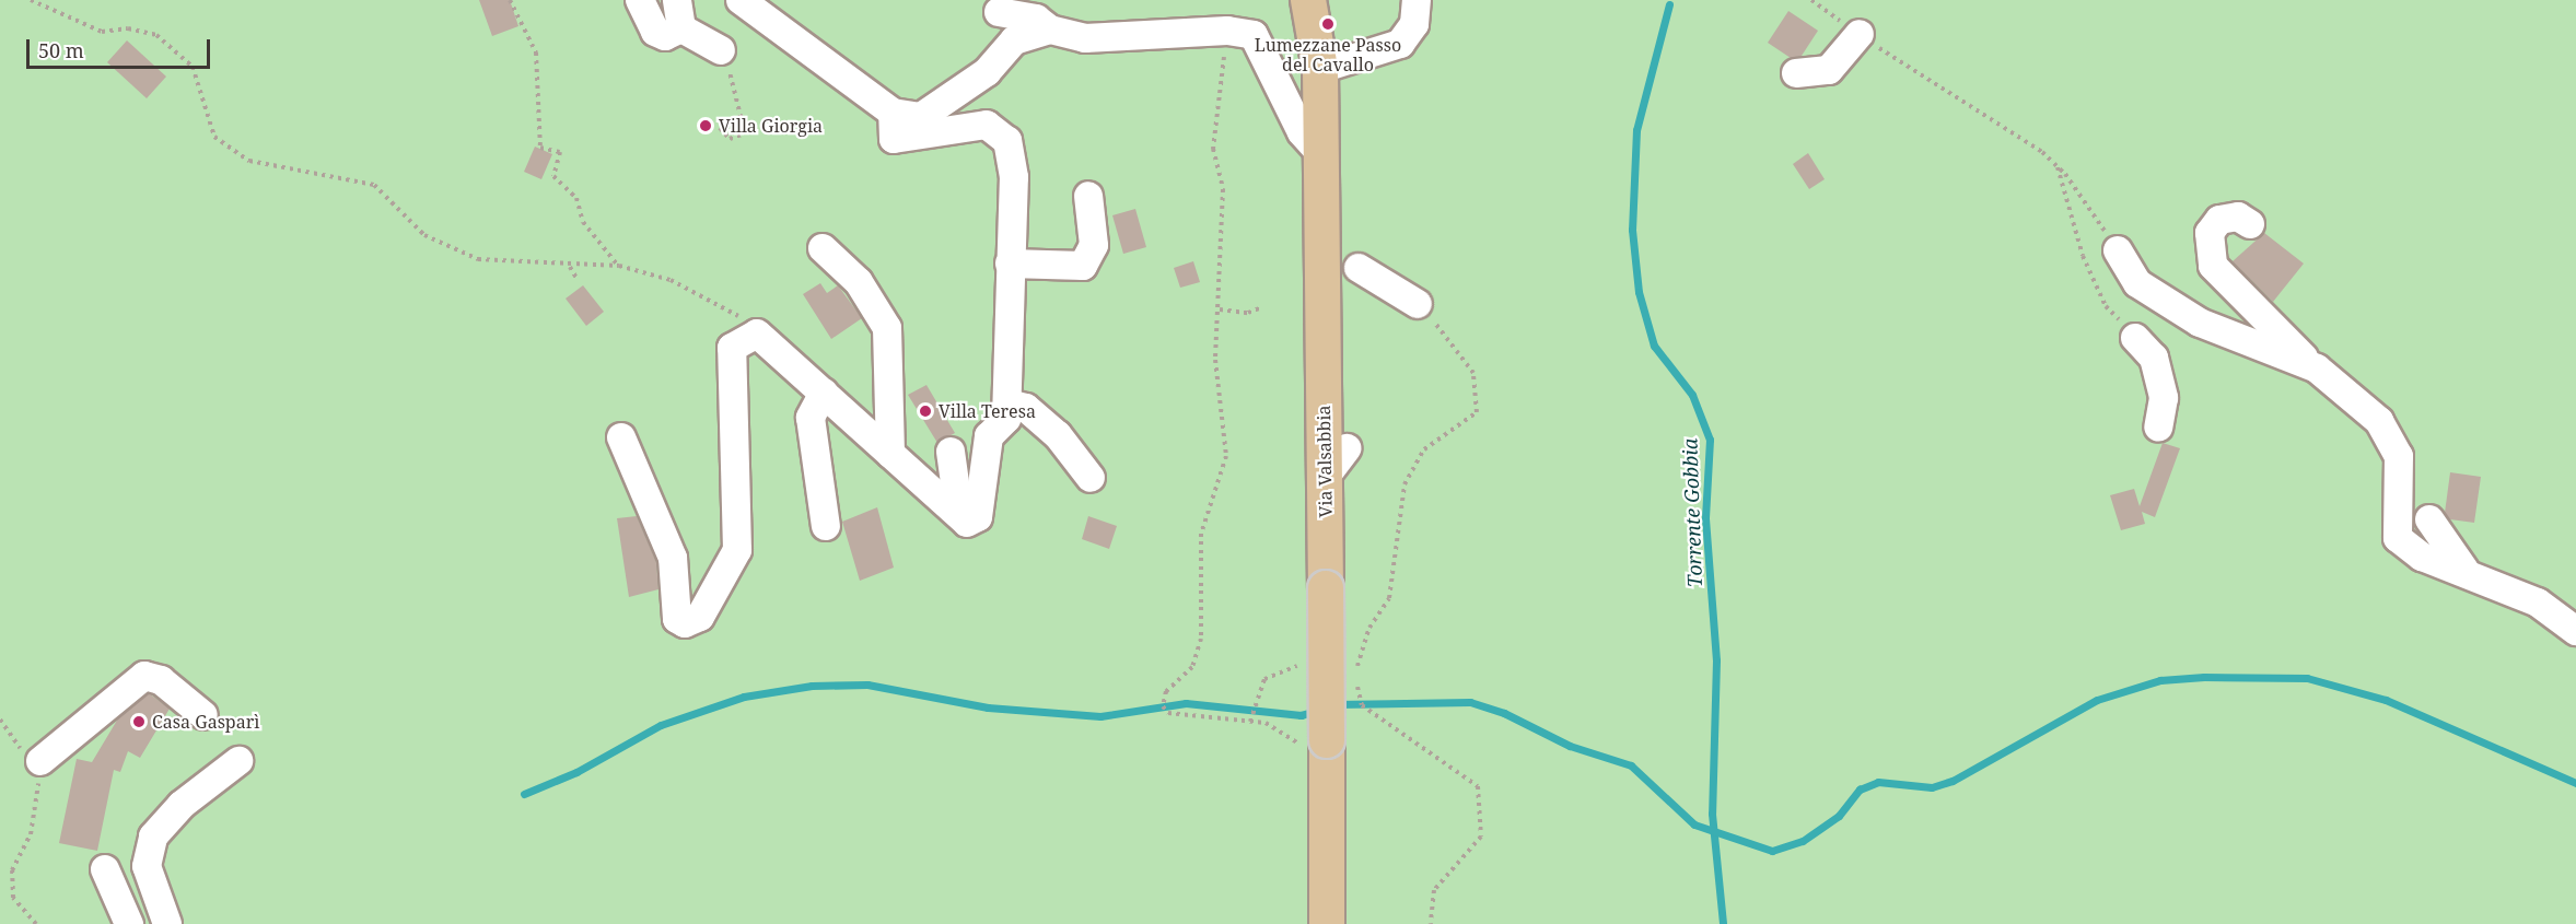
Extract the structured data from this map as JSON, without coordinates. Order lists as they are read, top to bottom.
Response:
{
  "streets": {
    "main road": ["Via Valsabbia"]
  },
  "water": ["Torrente Gobbia"],
  "places": [
    "Lumezzane Passo del Cavallo",
    "Villa Giorgia",
    "Villa Teresa",
    "Casa Gasparì"
  ],
  "scale_bar": "50 m"
}
